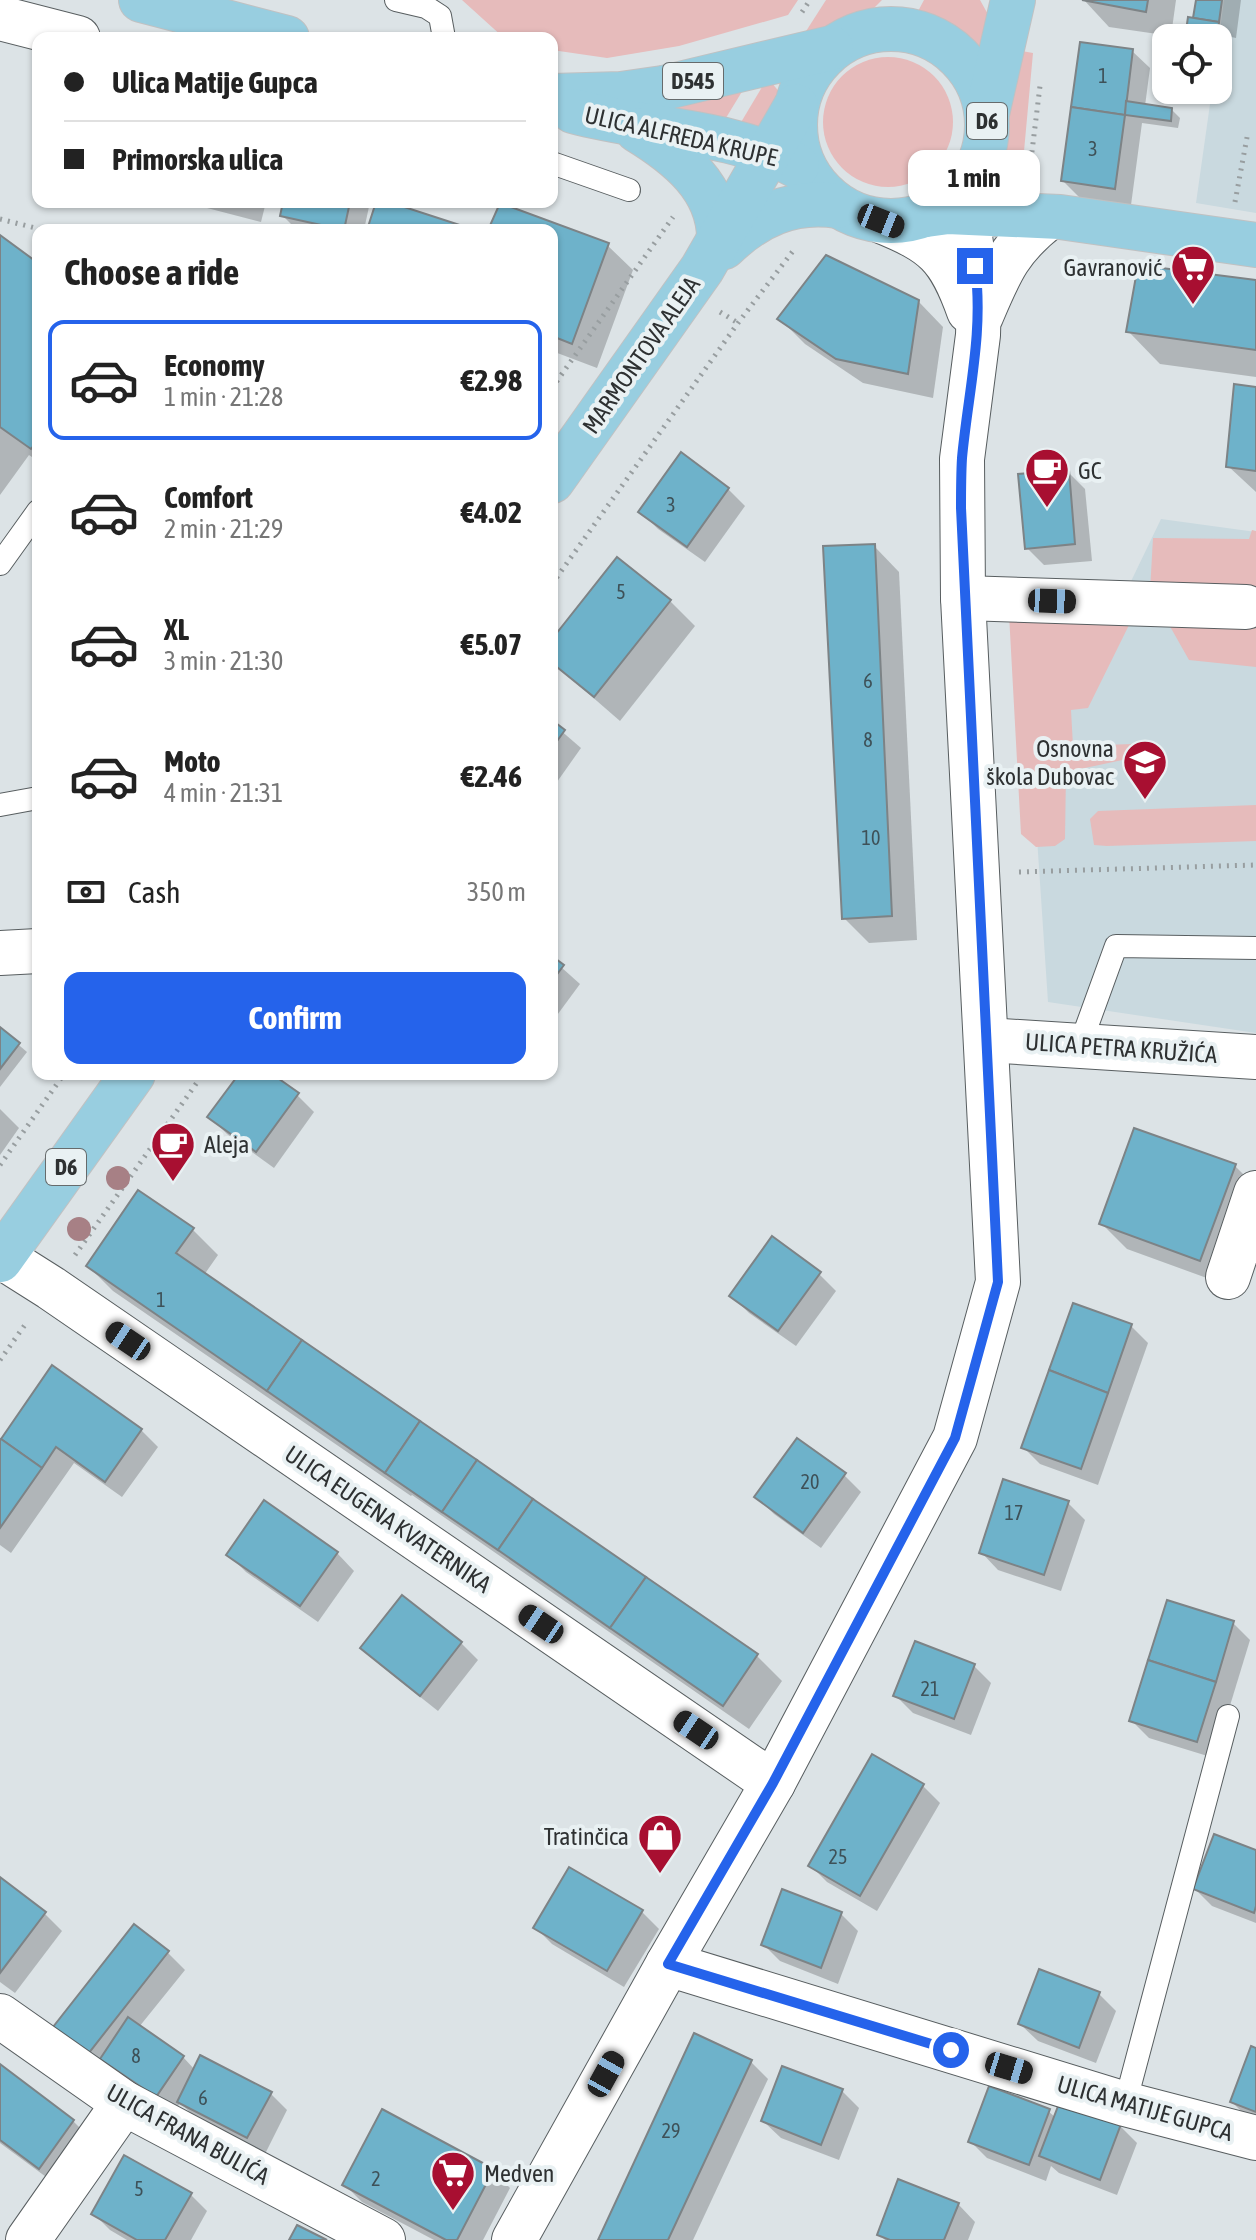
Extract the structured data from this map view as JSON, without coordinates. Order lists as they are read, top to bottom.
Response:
{
  "streets": {
    "main road": [
      "D545",
      "D6",
      "ULICA ALFREDA KRUPE",
      "MARMONTOVA ALEJA"
    ],
    "street": [
      "ULICA PETRA KRUŽIĆA",
      "ULICA EUGENA KVATERNIKA",
      "ULICA MATIJE GUPCA",
      "ULICA FRANA BULIĆA"
    ]
  },
  "crossings": [
    ["D6", "ULICA ALFREDA KRUPE"],
    ["D6", "MARMONTOVA ALEJA"],
    ["D6", "ULICA EUGENA KVATERNIKA"],
    ["ULICA ALFREDA KRUPE", "MARMONTOVA ALEJA"]
  ],
  "places": {
    "supermarket": ["Gavranović", "Medven"],
    "cafe": ["GC", "Aleja"],
    "school or university": ["Osnovna škola Dubovac"],
    "shop": ["Tratinčica"]
  },
  "house_numbers": [
    "1",
    "3",
    "3",
    "5",
    "6",
    "8",
    "10",
    "1",
    "20",
    "17",
    "21",
    "25",
    "8",
    "6",
    "29",
    "2",
    "5"
  ],
  "page": {
    "banner": ["Ulica Matije Gupca", "Primorska ulica"],
    "bubble": "1 min",
    "heading": "Choose a ride",
    "list": [
      {
        "name": "Economy",
        "note": "1 min · 21:28",
        "value": "€2.98"
      },
      {
        "name": "Comfort",
        "note": "2 min · 21:29",
        "value": "€4.02"
      },
      {
        "name": "XL",
        "note": "3 min · 21:30",
        "value": "€5.07"
      },
      {
        "name": "Moto",
        "note": "4 min · 21:31",
        "value": "€2.46"
      }
    ],
    "pay": ["Cash", "350 m"],
    "buttons": "Confirm"
  }
}
